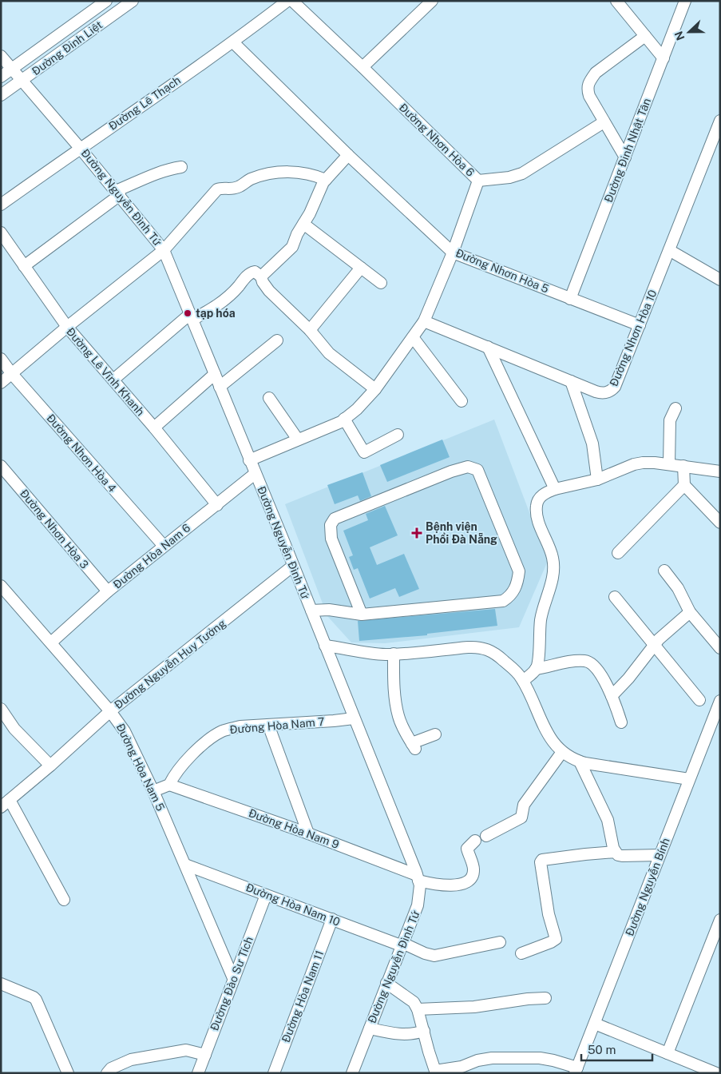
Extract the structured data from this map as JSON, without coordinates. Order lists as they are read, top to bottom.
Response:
{
  "streets": {
    "street": [
      "Đường Đinh Liệt",
      "Đường Lê Thạch",
      "Đường Nhơn Hòa 6",
      "Đường Đinh Nhật Tân",
      "Đường Nguyễn Đình Tứ",
      "Đường Nhơn Hòa 5",
      "Đường Nhơn Hòa 10",
      "Đường Lê Vĩnh Khanh",
      "Đường Nhơn Hòa 4",
      "Đường Nhơn Hòa 3",
      "Đường Hòa Nam 6",
      "Đường Nguyễn Huy Tưởng",
      "Đường Hòa Nam 7",
      "Đường Hòa Nam 5",
      "Đường Hòa Nam 9",
      "Đường Nguyễn Bính",
      "Đường Hòa Nam 10",
      "Đường Đào Sư Tích",
      "Đường Hòa Nam 11"
    ]
  },
  "crossings": [
    ["Đường Đinh Liệt", "Đường Nguyễn Đình Tứ"],
    ["Đường Lê Thạch", "Đường Nguyễn Đình Tứ"],
    ["Đường Lê Thạch", "Đường Nhơn Hòa 5"],
    ["Đường Đinh Nhật Tân", "Đường Nhơn Hòa 5"],
    ["Đường Nguyễn Đình Tứ", "Đường Hòa Nam 6"],
    ["Đường Nguyễn Đình Tứ", "Đường Nguyễn Huy Tưởng"],
    ["Đường Nguyễn Đình Tứ", "Đường Hòa Nam 7"],
    ["Đường Nguyễn Đình Tứ", "Đường Hòa Nam 9"],
    ["Đường Nguyễn Đình Tứ", "Đường Hòa Nam 10"],
    ["Đường Nhơn Hòa 5", "Đường Nhơn Hòa 10"],
    ["Đường Lê Vĩnh Khanh", "Đường Hòa Nam 6"],
    ["Đường Nhơn Hòa 4", "Đường Hòa Nam 6"],
    ["Đường Nhơn Hòa 3", "Đường Hòa Nam 6"],
    ["Đường Hòa Nam 6", "Đường Hòa Nam 5"],
    ["Đường Nguyễn Huy Tưởng", "Đường Hòa Nam 5"],
    ["Đường Hòa Nam 7", "Đường Hòa Nam 9"],
    ["Đường Hòa Nam 5", "Đường Hòa Nam 10"],
    ["Đường Hòa Nam 5", "Đường Đào Sư Tích"],
    ["Đường Hòa Nam 10", "Đường Đào Sư Tích"],
    ["Đường Hòa Nam 10", "Đường Hòa Nam 11"]
  ],
  "places": {
    "other": ["tạp hóa"],
    "health": ["Bệnh viện Phổi Đà Nẵng"]
  },
  "scale_bar": "50 m",
  "north": "left"
}
